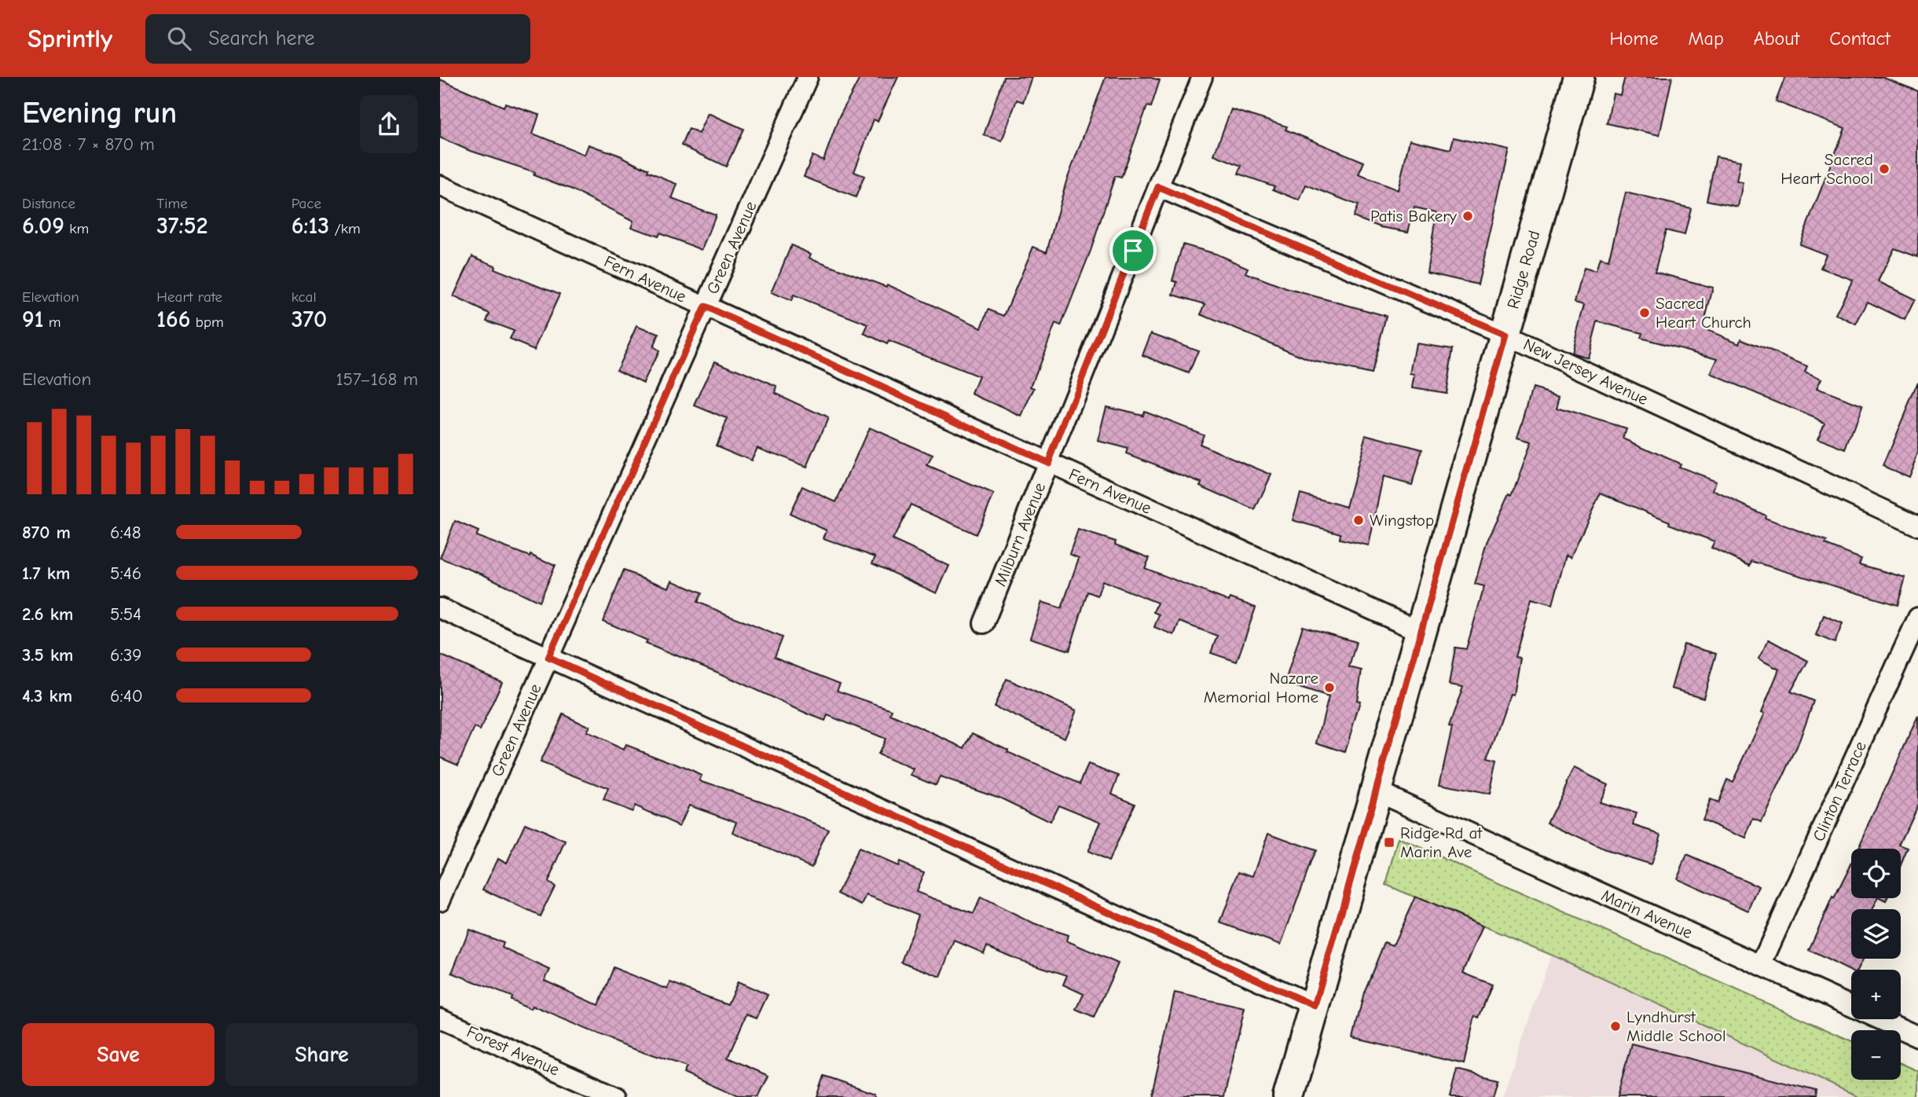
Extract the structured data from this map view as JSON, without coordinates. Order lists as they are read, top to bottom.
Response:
{
  "streets": {
    "main road": ["Ridge Road"],
    "street": [
      "Green Avenue",
      "Fern Avenue",
      "New Jersey Avenue",
      "Milburn Avenue",
      "Clinton Terrace",
      "Marin Avenue",
      "Forest Avenue"
    ]
  },
  "crossings": [
    ["Green Avenue", "Fern Avenue"],
    ["Ridge Road", "Fern Avenue"],
    ["Ridge Road", "New Jersey Avenue"],
    ["Ridge Road", "Marin Avenue"],
    ["Fern Avenue", "Milburn Avenue"],
    ["New Jersey Avenue", "Milburn Avenue"],
    ["Clinton Terrace", "Marin Avenue"]
  ],
  "places": {
    "other": [
      "Sacred Heart School",
      "Patis Bakery",
      "Sacred Heart Church",
      "Wingstop",
      "Nazare Memorial Home",
      "Lyndhurst Middle School"
    ],
    "transit": ["Ridge Rd at Marin Ave"]
  },
  "page": {
    "header": "Sprintly",
    "search": "Search here",
    "nav": [
      "Home",
      "Map",
      "About",
      "Contact"
    ],
    "heading": ["Evening run", "21:08 · 7 × 870 m"],
    "stats": [
      ["Distance", "6.09 km"],
      ["Time", "37:52"],
      ["Pace", "6:13 /km"],
      ["Elevation", "91 m"],
      ["Heart rate", "166 bpm"],
      ["kcal", "370"]
    ],
    "chart": ["Elevation", "157–168 m"],
    "list": [
      {
        "name": "870 m",
        "note": "6:48"
      },
      {
        "name": "1.7 km",
        "note": "5:46"
      },
      {
        "name": "2.6 km",
        "note": "5:54"
      },
      {
        "name": "3.5 km",
        "note": "6:39"
      },
      {
        "name": "4.3 km",
        "note": "6:40"
      }
    ],
    "map_buttons": ["+", "−"],
    "buttons": ["Save", "Share"]
  }
}
